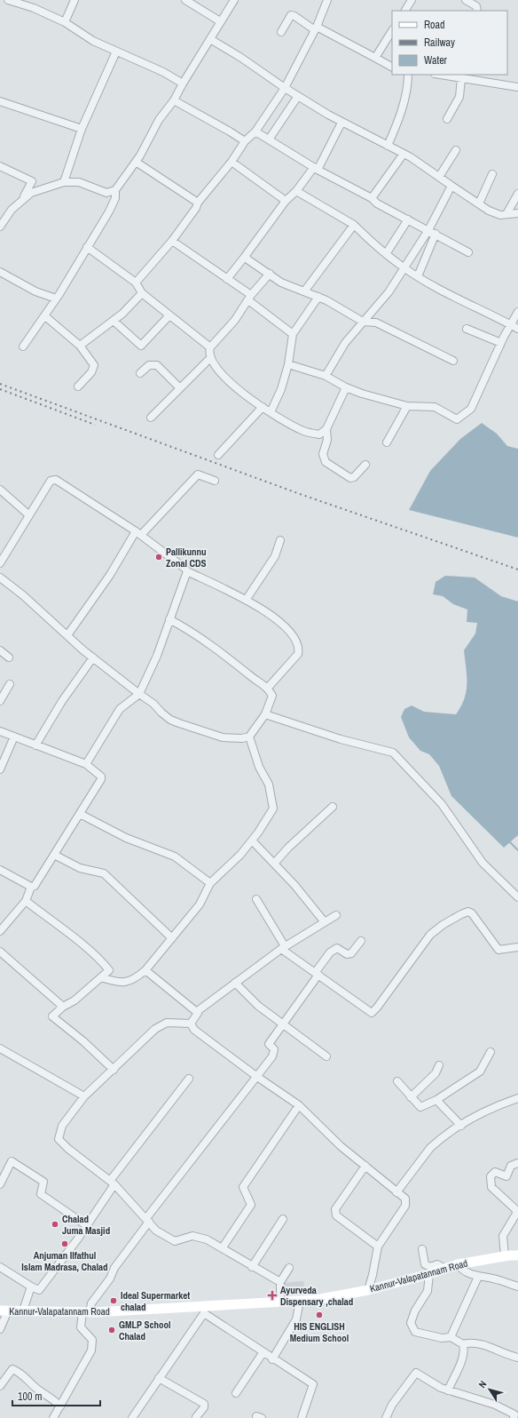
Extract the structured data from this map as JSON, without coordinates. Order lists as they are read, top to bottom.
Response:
{
  "streets": {
    "main road": ["Kannur-Valapatannam Road"]
  },
  "places": {
    "other": [
      "Pallikunnu Zonal CDS",
      "Chalad Juma Masjid",
      "Anjuman Ilfathul Islam Madrasa, Chalad",
      "Ideal Supermarket chalad",
      "HIS ENGLISH Medium School",
      "GMLP School Chalad"
    ],
    "health": ["Ayurveda Dispensary ,chalad"]
  },
  "legend": ["Road", "Railway", "Water"],
  "scale_bar": "100 m",
  "north": "top left"
}
